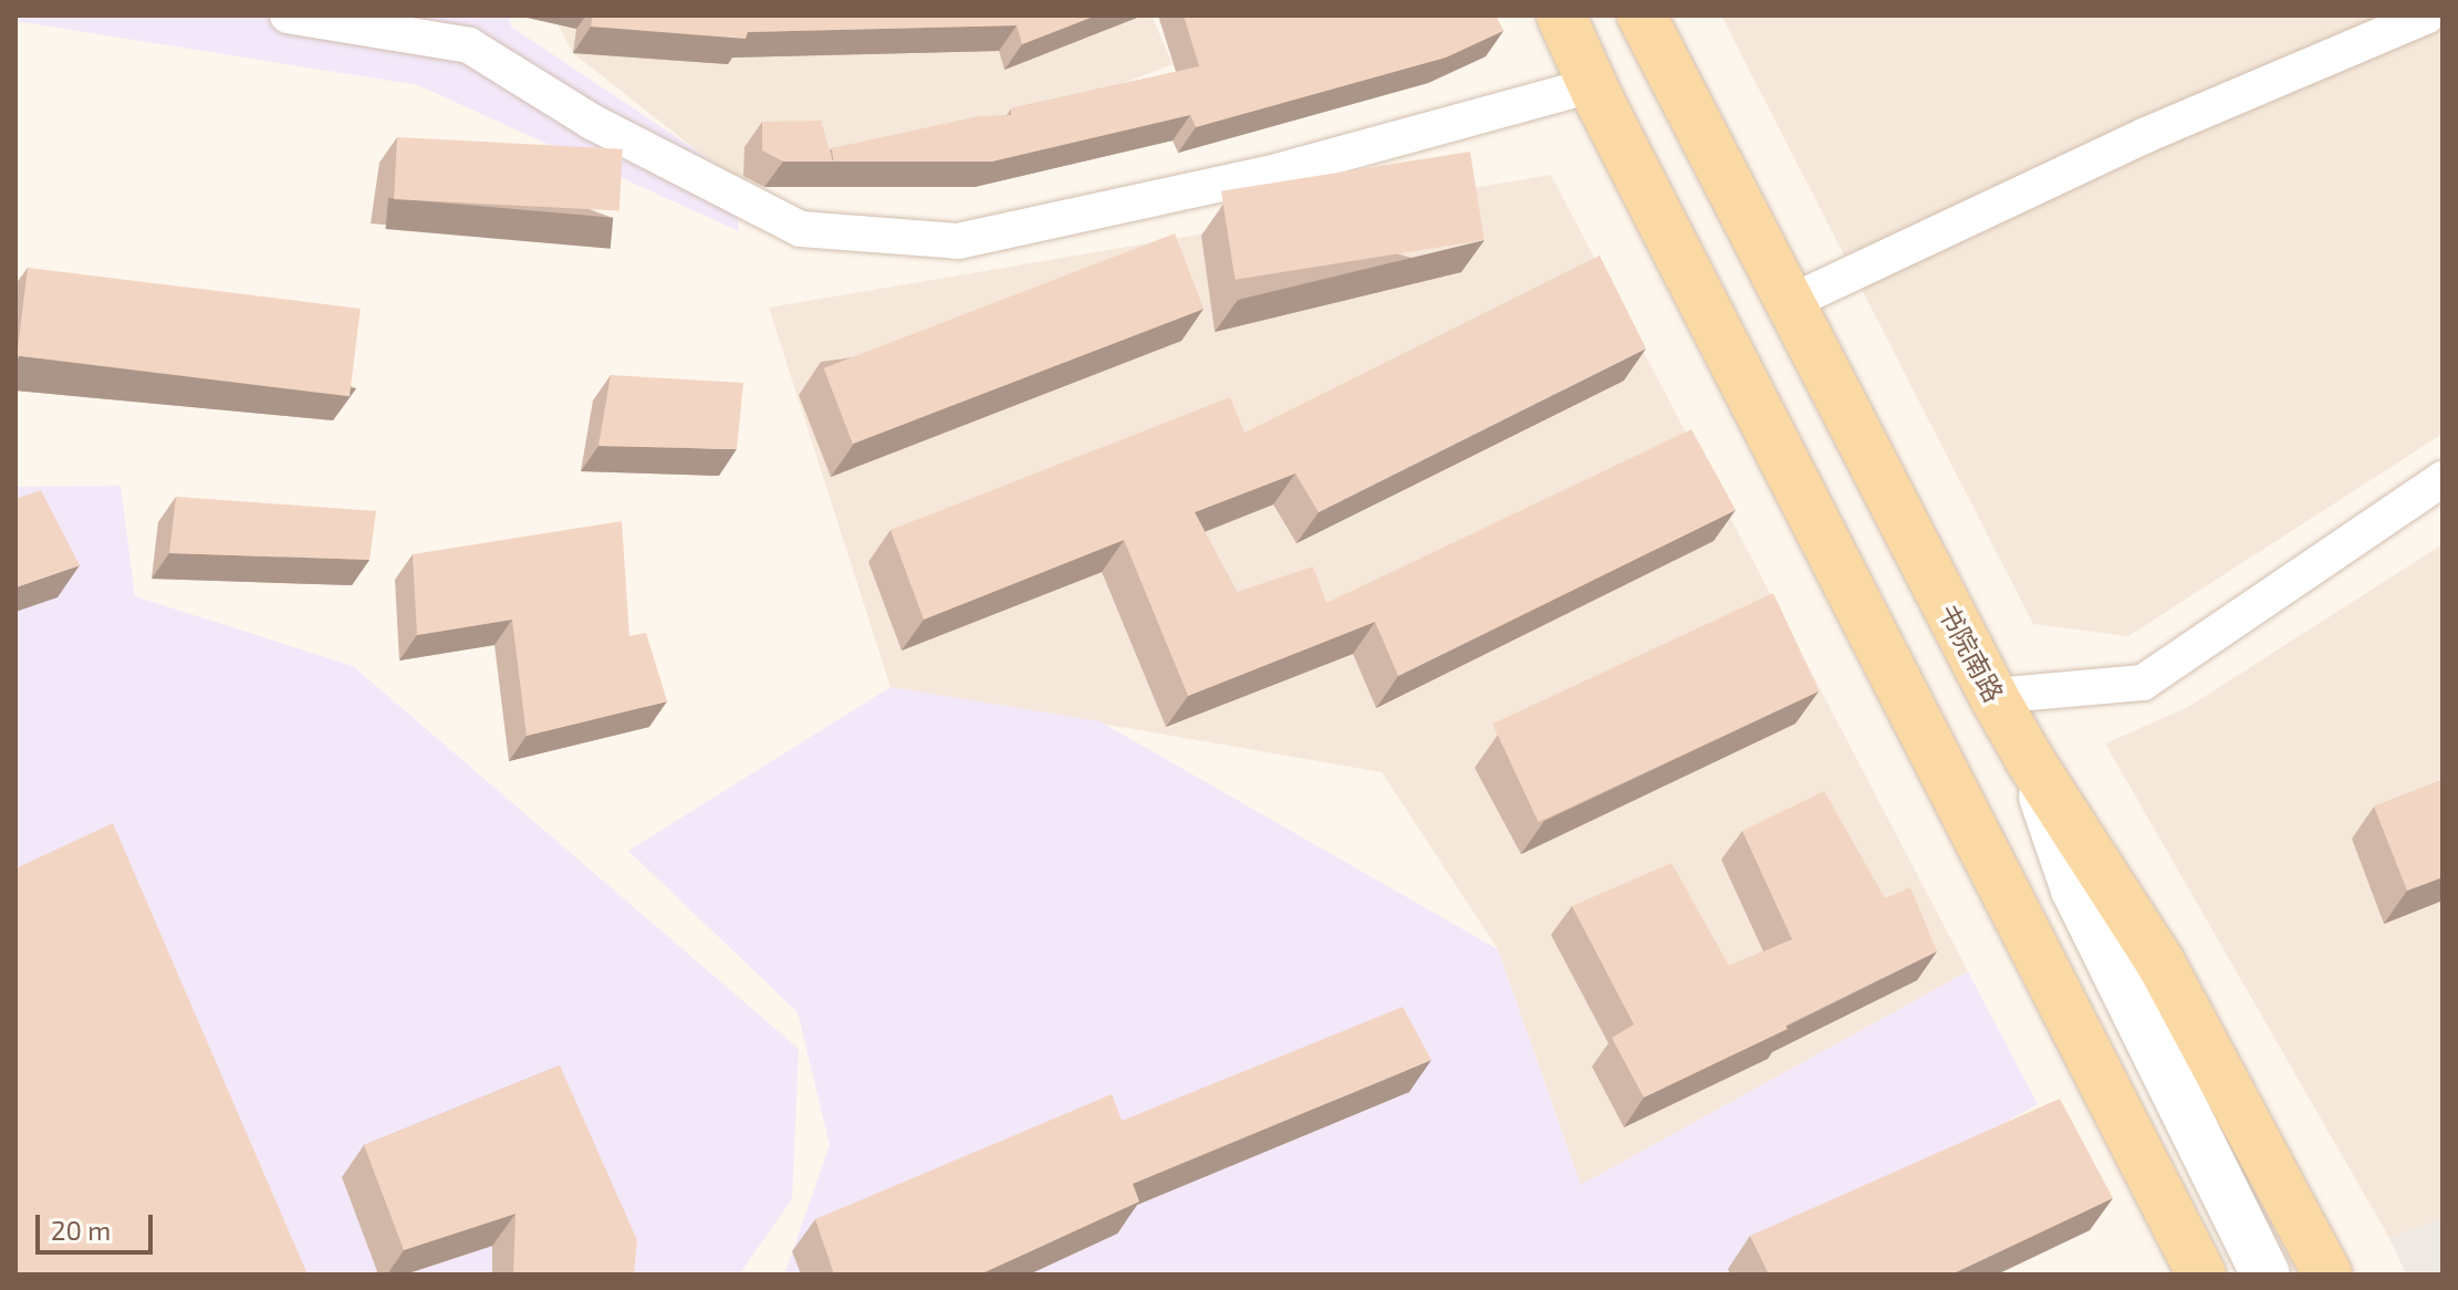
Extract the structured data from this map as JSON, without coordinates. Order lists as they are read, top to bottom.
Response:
{
  "streets": {
    "main road": ["书院南路"]
  },
  "scale_bar": "20 m"
}
